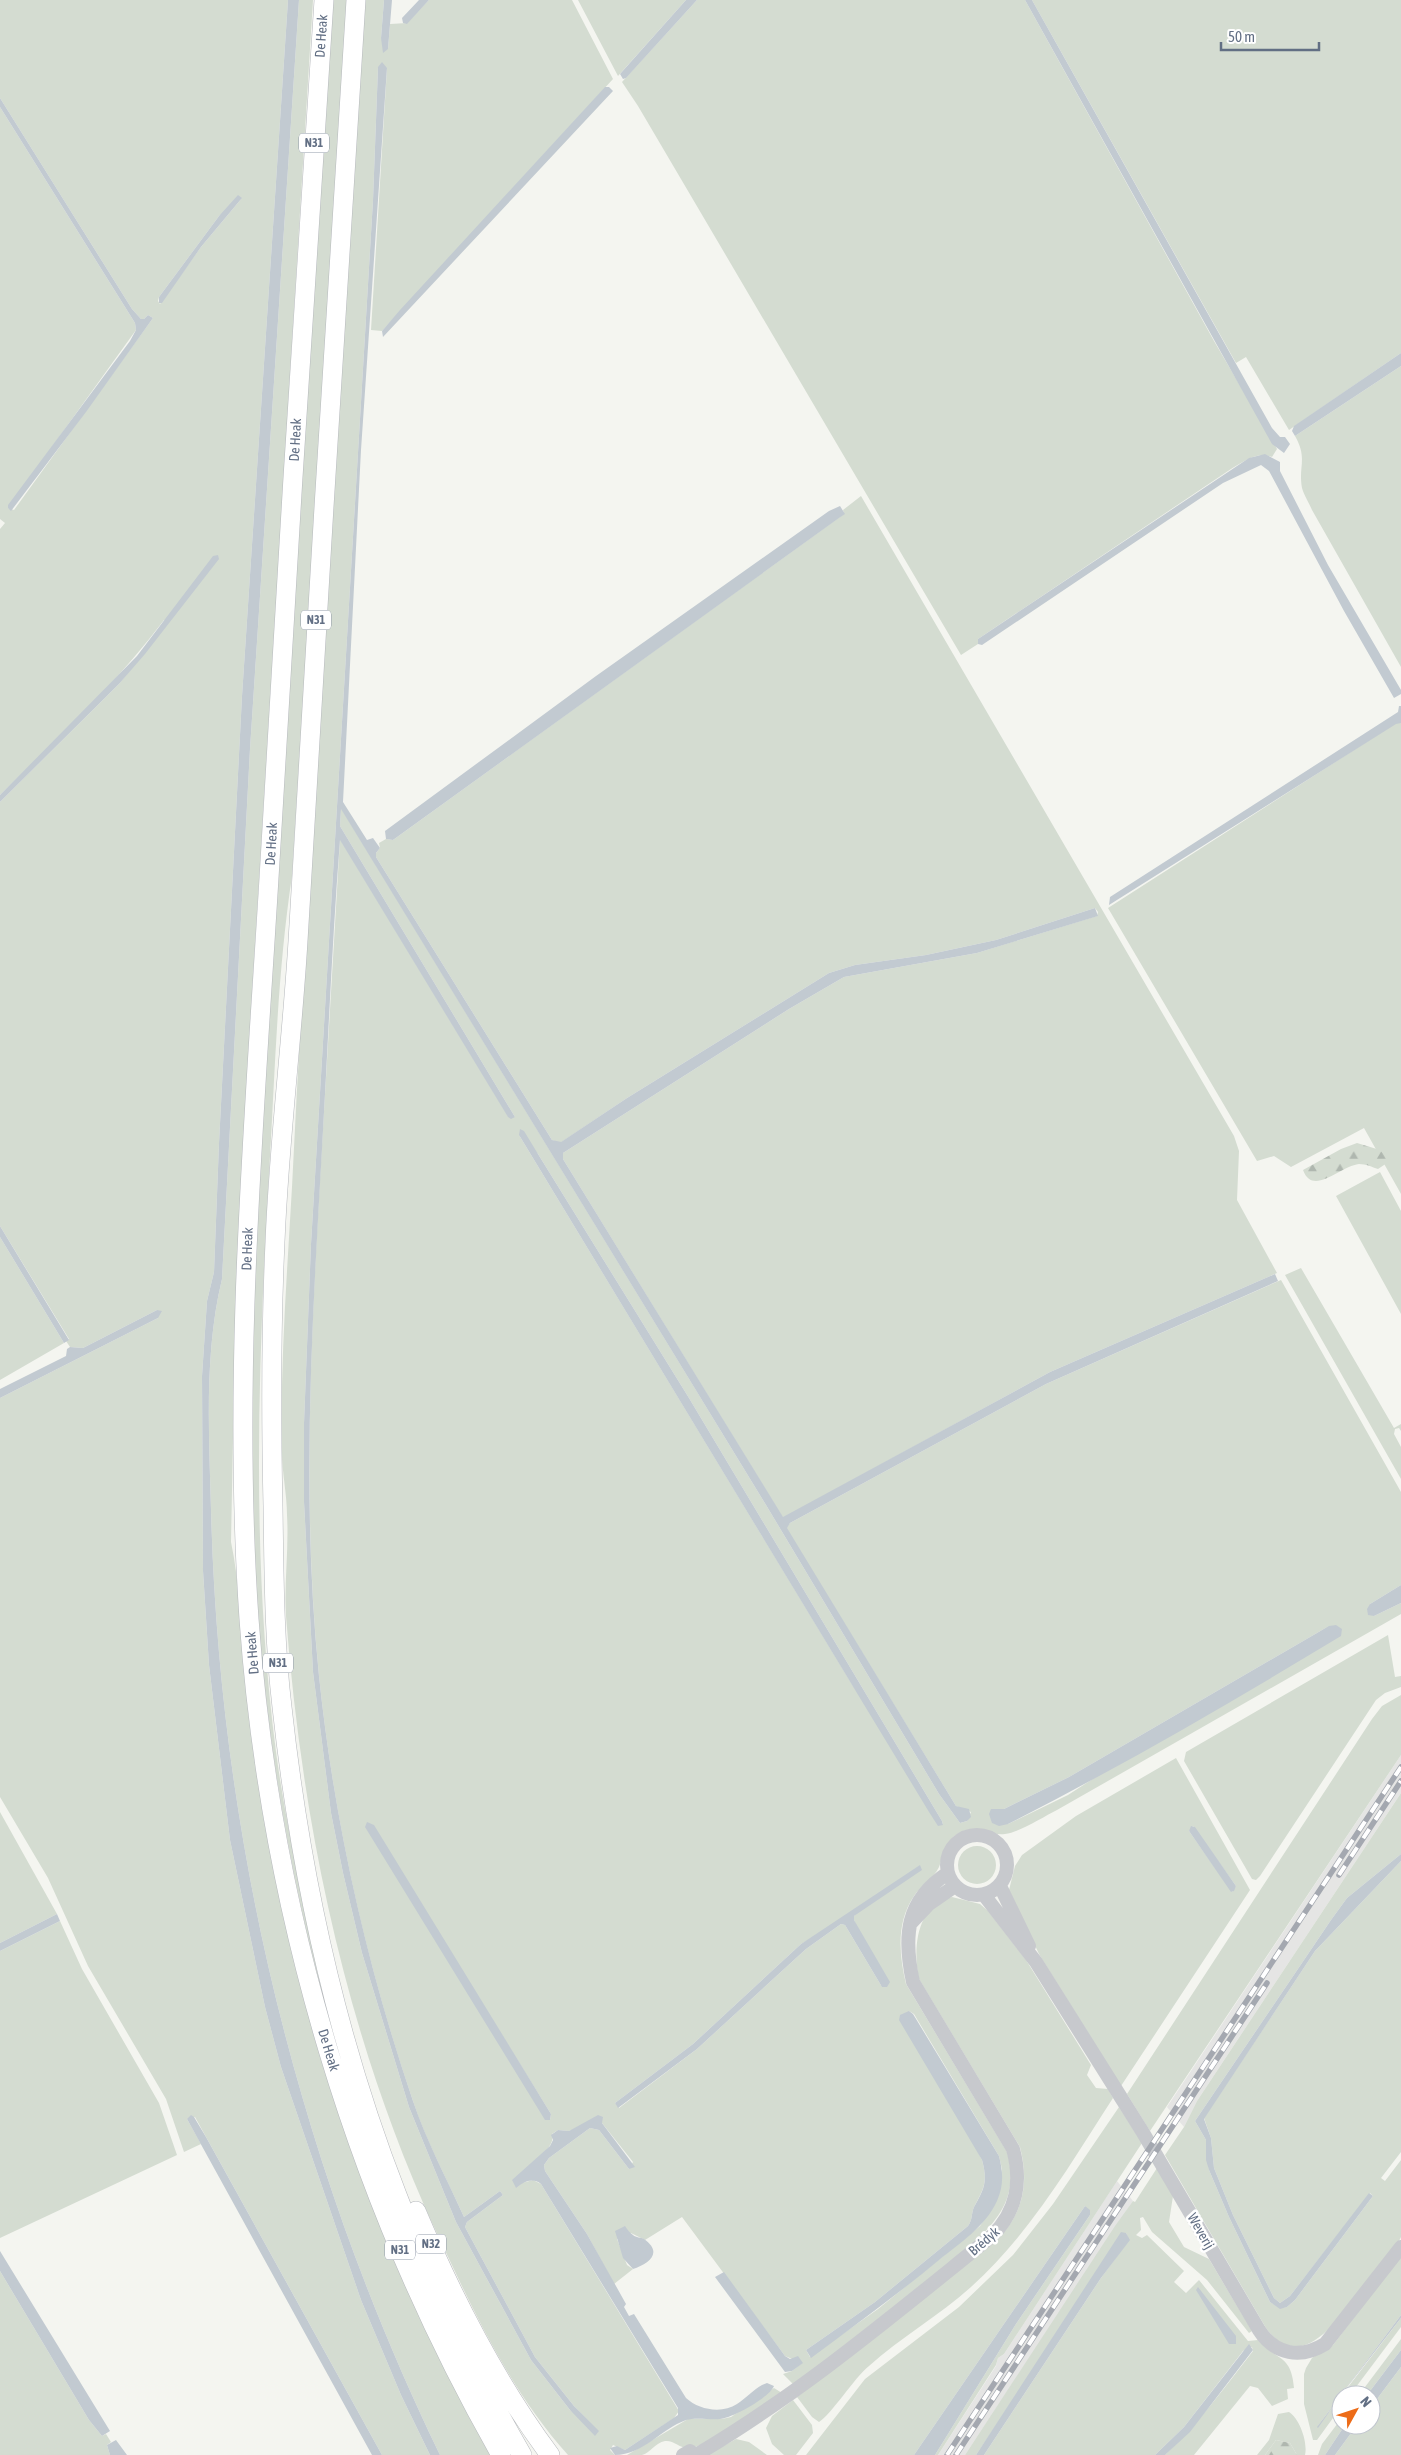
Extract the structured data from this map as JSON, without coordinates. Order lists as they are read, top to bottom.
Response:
{
  "streets": {
    "highway": ["De Heak", "N31", "N32"],
    "street": ["Weverij", "Brédyk"]
  },
  "crossings": [
    ["De Heak", "N32"],
    ["Weverij", "Brédyk"]
  ],
  "scale_bar": "50 m",
  "north": "top right"
}
